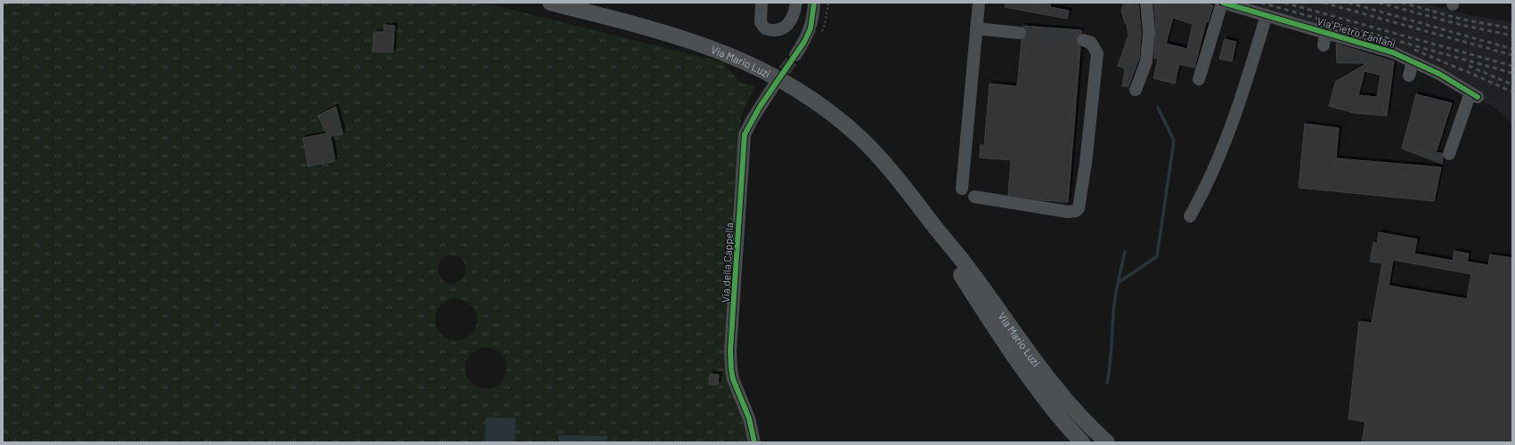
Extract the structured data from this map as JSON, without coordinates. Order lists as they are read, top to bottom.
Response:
{
  "streets": {
    "main road": ["Via Mario Luzi"],
    "street": ["Via Pietro Fanfani", "Via della Cappella"]
  }
}
